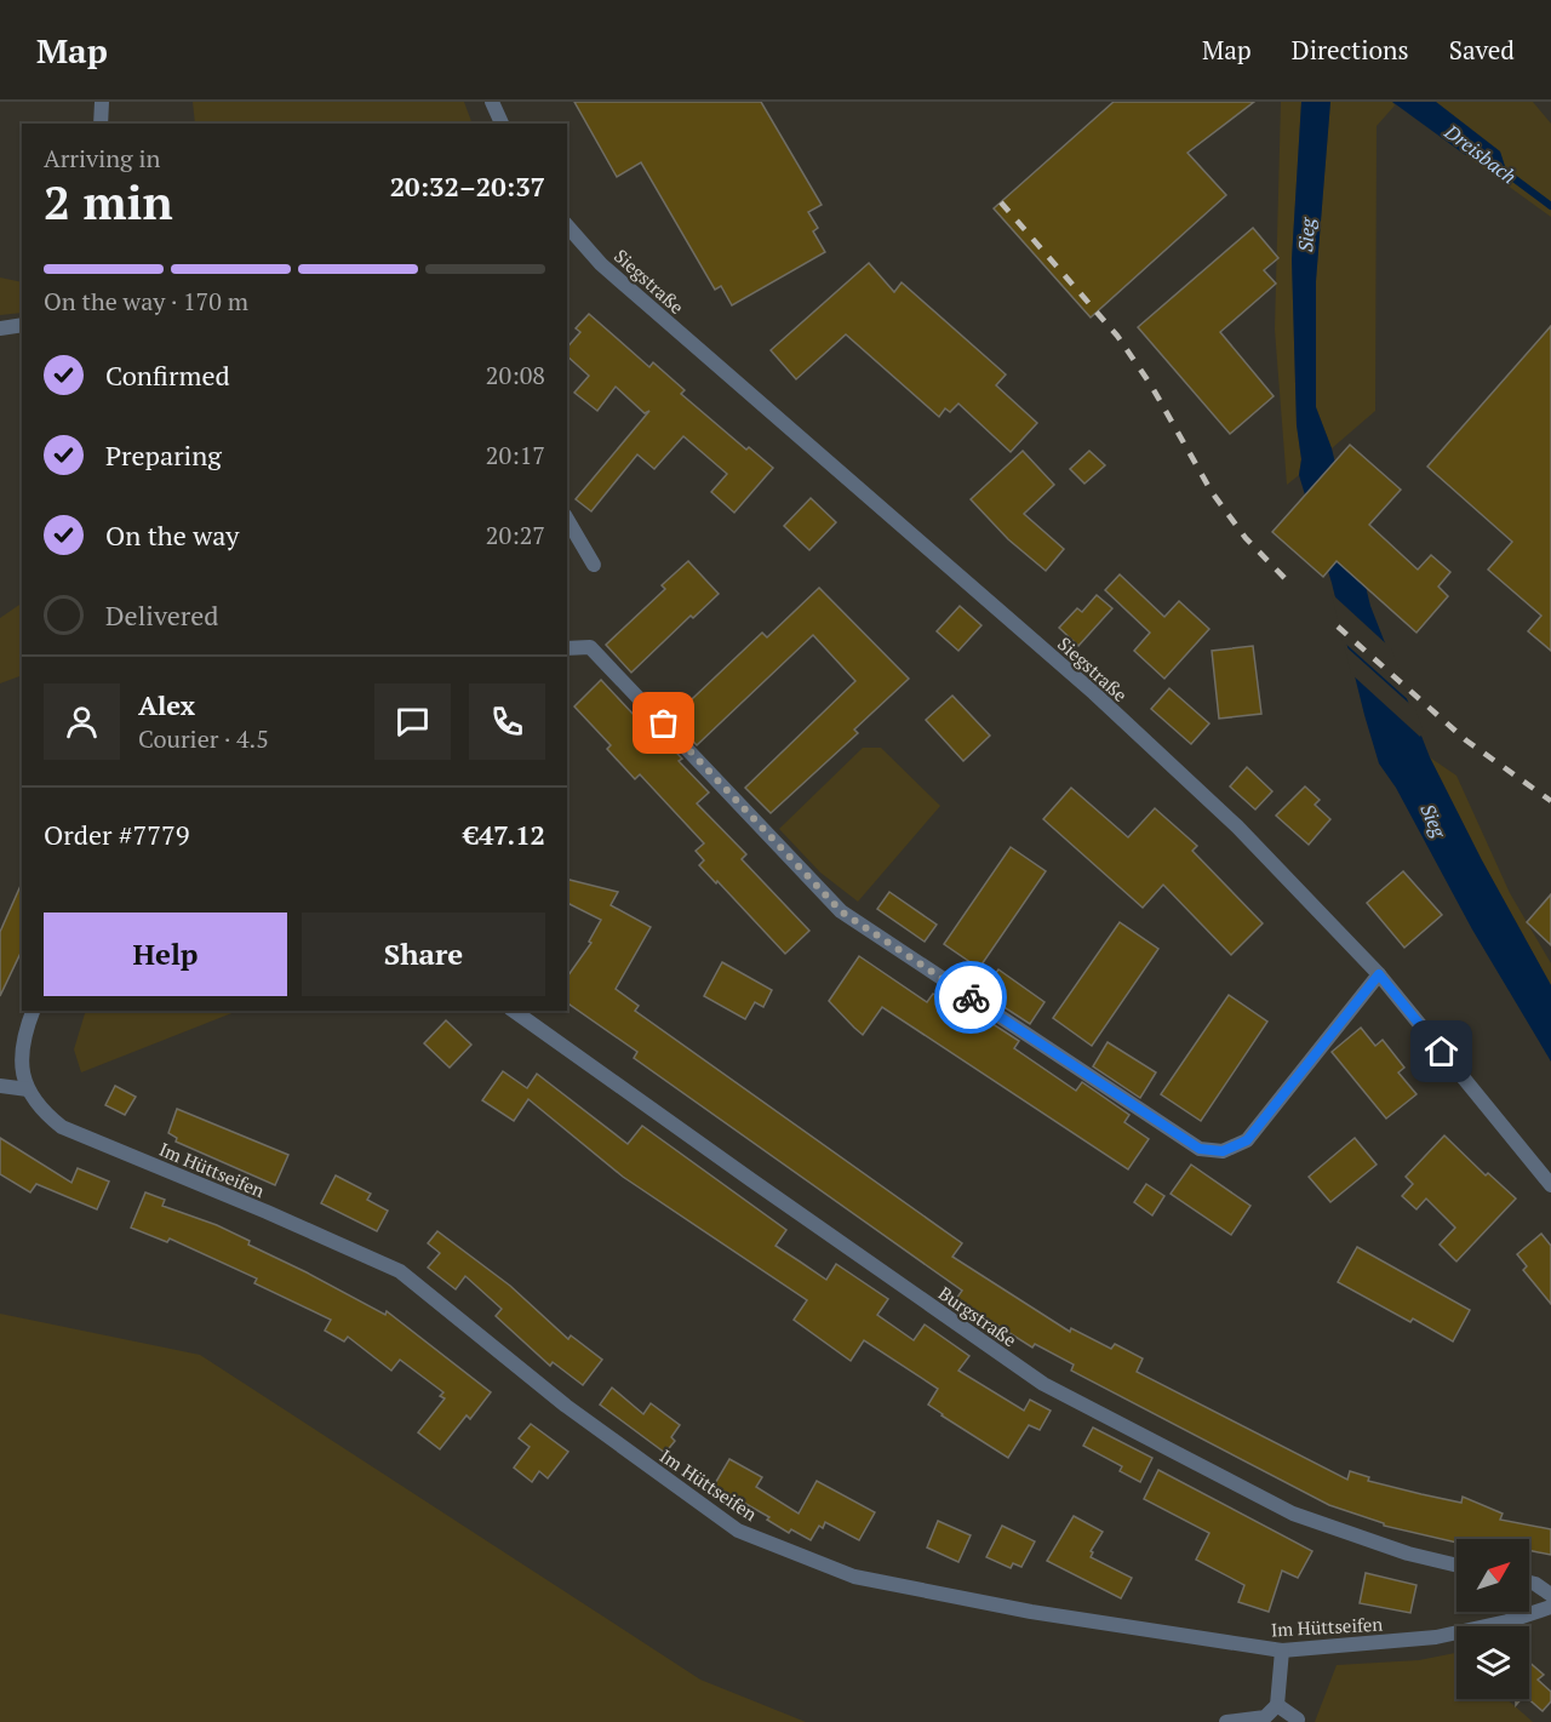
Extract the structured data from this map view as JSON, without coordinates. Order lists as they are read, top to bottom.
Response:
{
  "streets": {
    "street": ["Siegstraße", "Im Hüttseifen", "Burgstraße"]
  },
  "water": ["Dreisbach", "Sieg"],
  "north": "top right",
  "page": {
    "header": "Map",
    "nav": ["Map", "Directions", "Saved"],
    "heading": ["2 min", "Arriving in", "20:32–20:37"],
    "panel": [
      "Alex",
      "Courier · 4.5",
      "Order #7779",
      "€47.12"
    ],
    "bar": "On the way · 170 m",
    "list": [
      ["Confirmed", "20:08"],
      ["Preparing", "20:17"],
      ["On the way", "20:27"],
      "Delivered"
    ],
    "buttons": ["Help", "Share"]
  }
}
